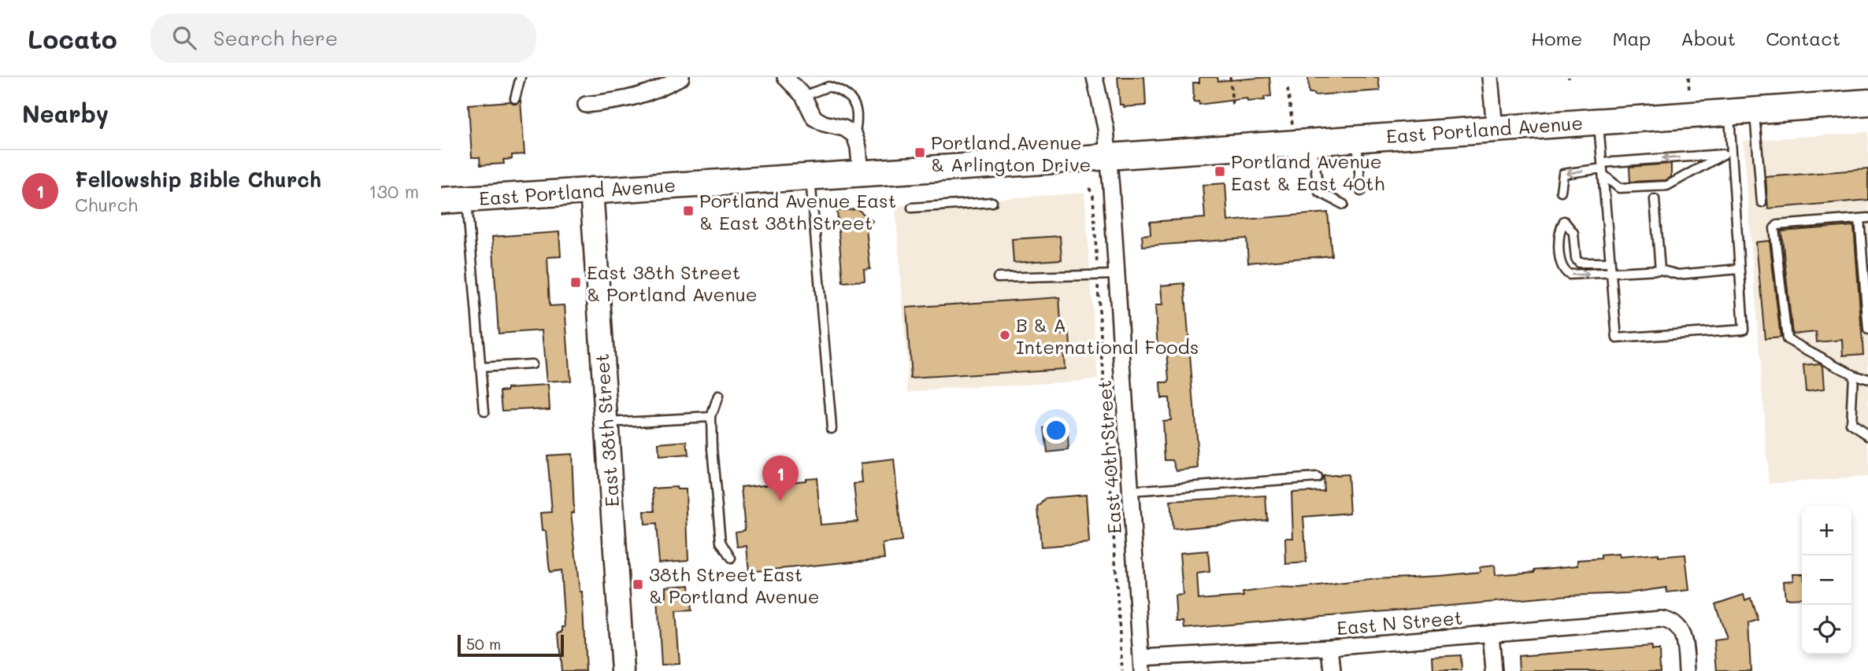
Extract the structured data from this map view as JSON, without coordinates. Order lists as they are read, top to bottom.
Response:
{
  "streets": {
    "main road": ["East Portland Avenue", "East 38th Street"],
    "street": ["East 40th Street", "East N Street"]
  },
  "crossings": [
    ["East Portland Avenue", "East 38th Street"],
    ["East Portland Avenue", "East 40th Street"],
    ["East 40th Street", "East N Street"]
  ],
  "places": {
    "transit": [
      "Portland Avenue & Arlington Drive",
      "Portland Avenue East & East 40th",
      "Portland Avenue East & East 38th Street",
      "East 38th Street & Portland Avenue",
      "38th Street East & Portland Avenue"
    ],
    "other": ["B & A International Foods"]
  },
  "scale_bar": "50 m",
  "page": {
    "header": "Locato",
    "search": "Search here",
    "nav": [
      "Home",
      "Map",
      "About",
      "Contact"
    ],
    "heading": "Nearby",
    "list": [
      {
        "mark": "1",
        "name": "Fellowship Bible Church",
        "note": "Church",
        "value": "130 m"
      }
    ],
    "pins": "1",
    "map_buttons": ["+", "−"],
    "scale": "50 m"
  }
}
